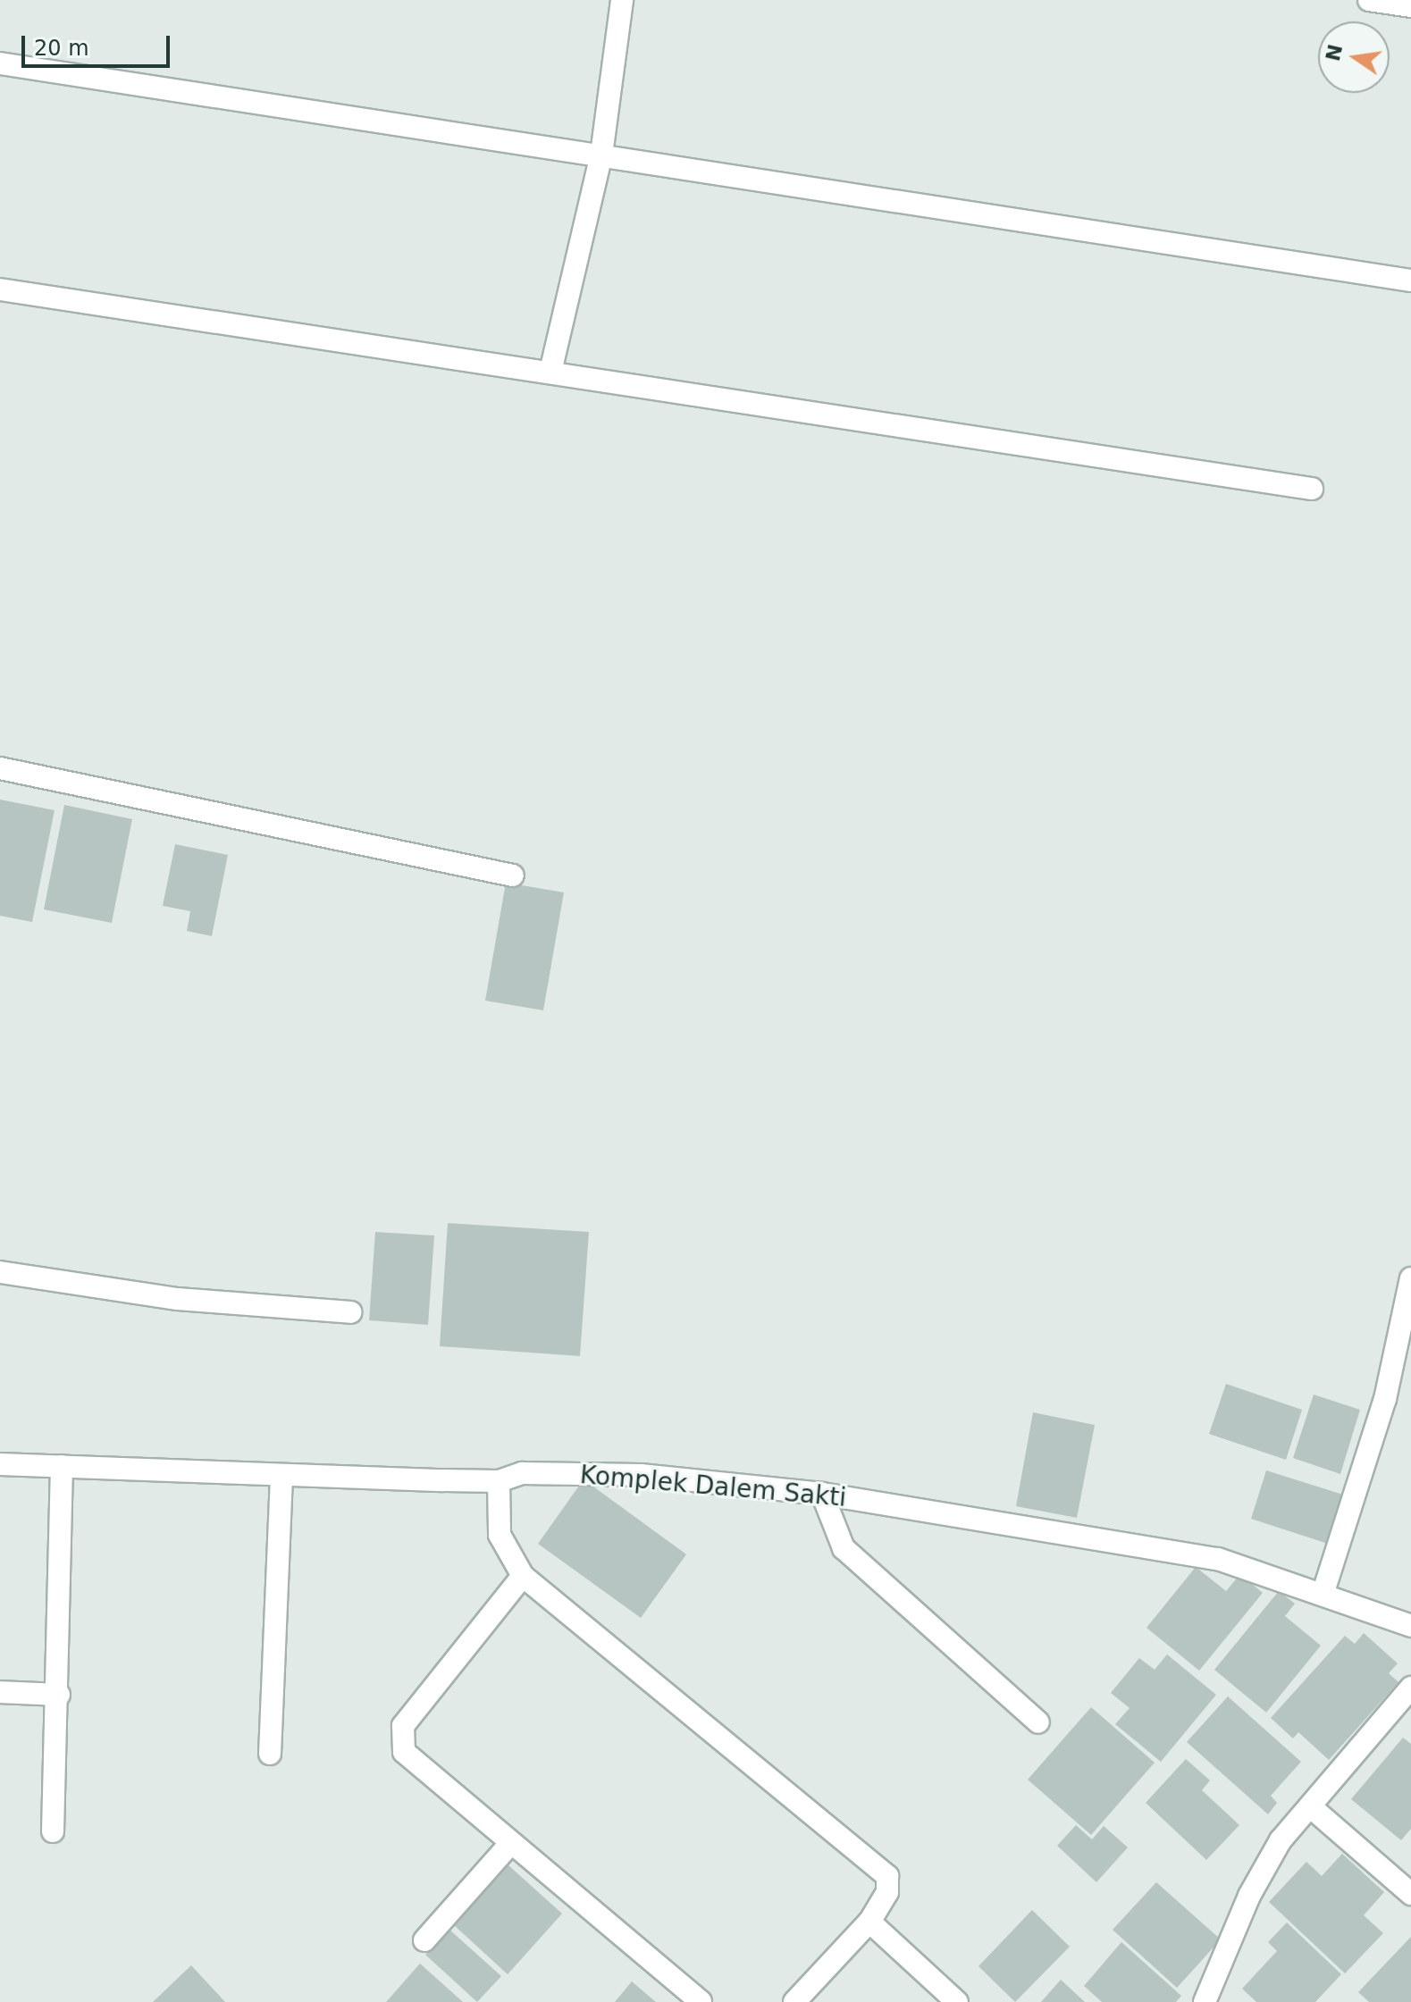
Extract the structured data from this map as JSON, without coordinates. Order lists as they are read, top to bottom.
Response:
{
  "streets": {
    "street": ["Komplek Dalem Sakti"]
  },
  "scale_bar": "20 m",
  "north": "left"
}
